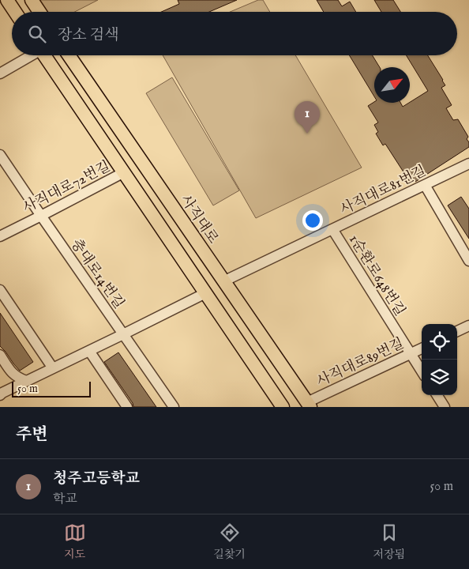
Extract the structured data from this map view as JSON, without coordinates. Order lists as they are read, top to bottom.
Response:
{
  "streets": {
    "main road": ["사직대로"],
    "street": [
      "사직대로72번길",
      "사직대로81번길",
      "충대로14번길",
      "1순환로648번길",
      "사직대로89번길"
    ]
  },
  "crossings": [
    ["사직대로72번길", "충대로14번길"],
    ["사직대로81번길", "사직대로"],
    ["사직대로81번길", "1순환로648번길"],
    ["사직대로", "사직대로89번길"],
    ["1순환로648번길", "사직대로89번길"]
  ],
  "scale_bar": "50 m",
  "north": "top right",
  "page": {
    "search": "장소 검색",
    "pins": "1",
    "scale": "50 m",
    "heading": "주변",
    "list": [
      {
        "mark": "1",
        "name": "청주고등학교",
        "note": "학교",
        "value": "50 m"
      }
    ],
    "nav": ["지도", "길찾기", "저장됨"]
  }
}
